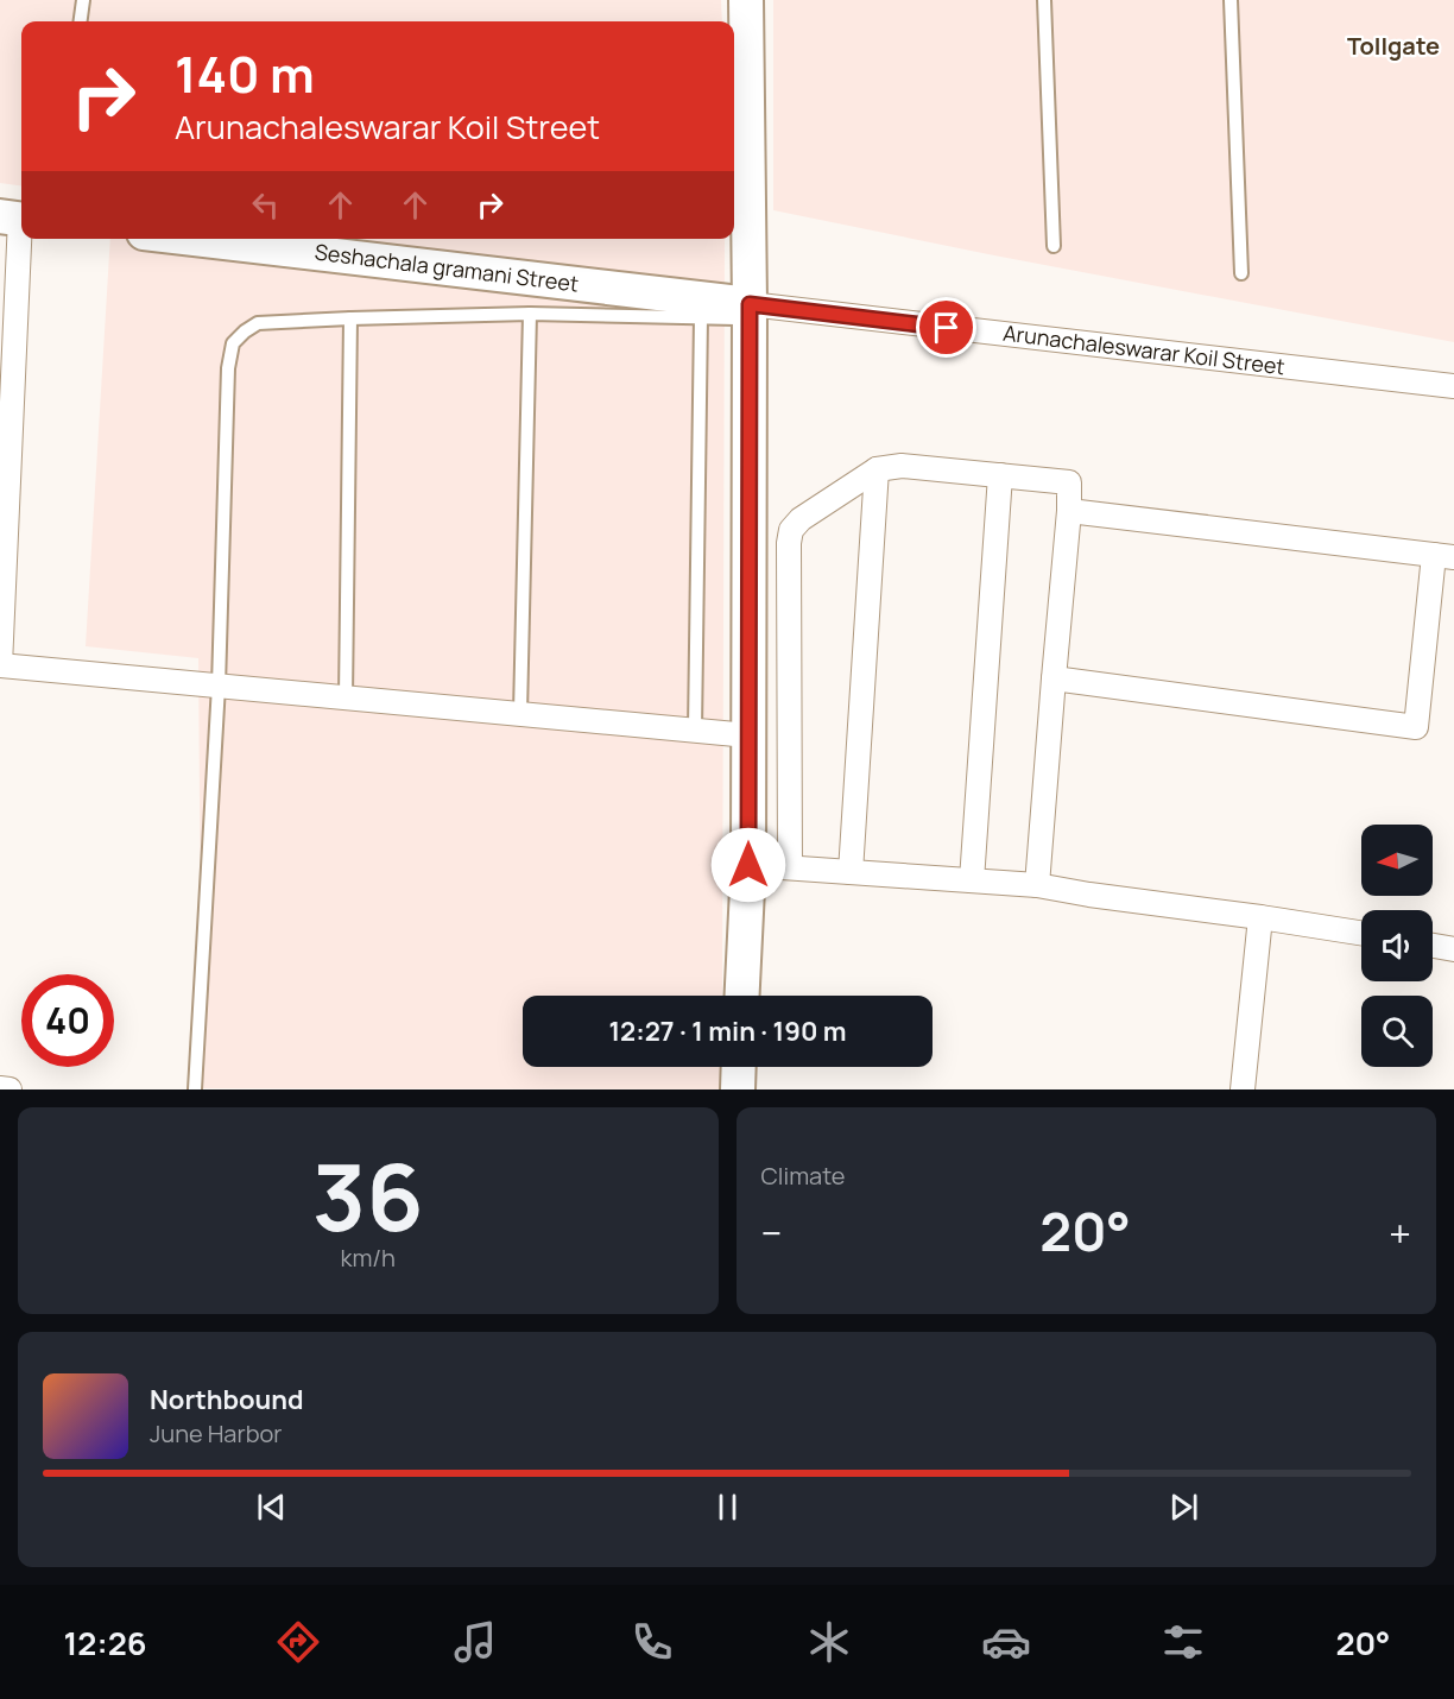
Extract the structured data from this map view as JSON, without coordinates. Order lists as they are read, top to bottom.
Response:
{
  "streets": {
    "street": ["Seshachala gramani Street", "Arunachaleswarar Koil Street"]
  },
  "crossings": [
    ["Seshachala gramani Street", "Arunachaleswarar Koil Street"]
  ],
  "districts": ["Tollgate"],
  "north": "left",
  "page": {
    "turn": ["140 m", "Arunachaleswarar Koil Street"],
    "limit": "40",
    "trip": "12:27 · 1 min · 190 m",
    "tile": [
      ["36", "km/h"],
      "Climate"
    ],
    "heat": ["−", "20°", "+"],
    "song": ["Northbound", "June Harbor"],
    "tabs": ["12:26", "20°"]
  }
}
